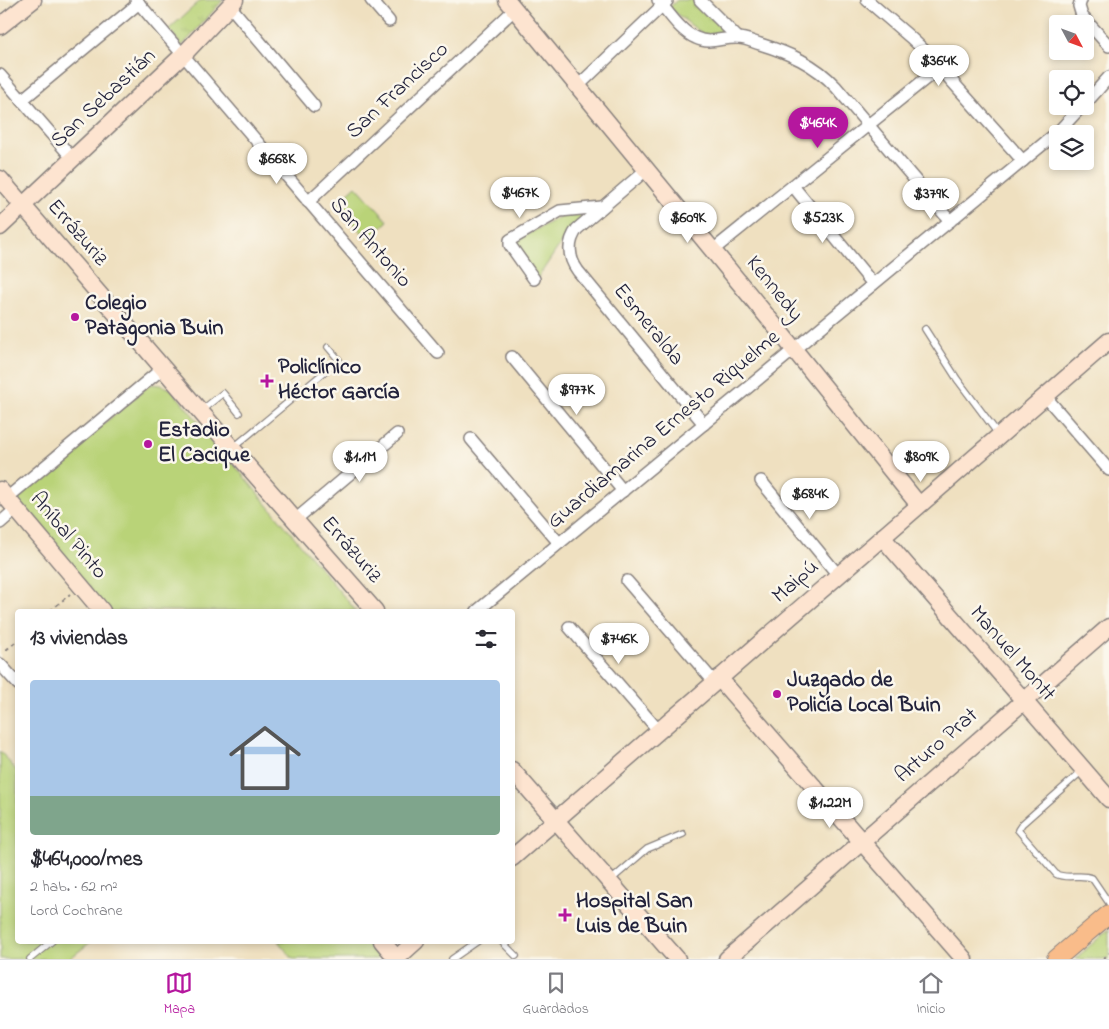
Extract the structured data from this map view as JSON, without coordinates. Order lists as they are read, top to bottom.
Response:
{
  "streets": {
    "street": [
      "San Francisco",
      "San Sebastián",
      "Errázuriz",
      "San Antonio",
      "Kennedy",
      "Esmeralda",
      "Guardiamarina Ernesto Riquelme",
      "Aníbal Pinto",
      "Maipú",
      "Manuel Montt",
      "Arturo Prat"
    ]
  },
  "crossings": [
    ["San Francisco", "San Antonio"],
    ["San Francisco", "Kennedy"],
    ["San Sebastián", "Errázuriz"],
    ["San Sebastián", "San Antonio"],
    ["Kennedy", "Guardiamarina Ernesto Riquelme"],
    ["Kennedy", "Maipú"],
    ["Esmeralda", "Guardiamarina Ernesto Riquelme"],
    ["Maipú", "Manuel Montt"],
    ["Manuel Montt", "Arturo Prat"]
  ],
  "places": {
    "other": ["Colegio Patagonia Buin", "Estadio El Cacique", "Juzgado de Policía Local Buin"],
    "health": ["Policlínico Héctor García", "Hospital San Luis de Buin"]
  },
  "north": "bottom right",
  "page": {
    "price": [
      "$364K",
      "$464K",
      "$668K",
      "$467K",
      "$379K",
      "$609K",
      "$523K",
      "$977K",
      "$1.1M",
      "$809K",
      "$684K",
      "$746K",
      "$1.22M"
    ],
    "heading": "13 viviendas",
    "list": [
      {
        "name": "$464,000/mes",
        "note": "2 hab. · 62 m² · Lord Cochrane"
      }
    ],
    "tabs": ["Mapa", "Guardados", "Inicio"]
  }
}
